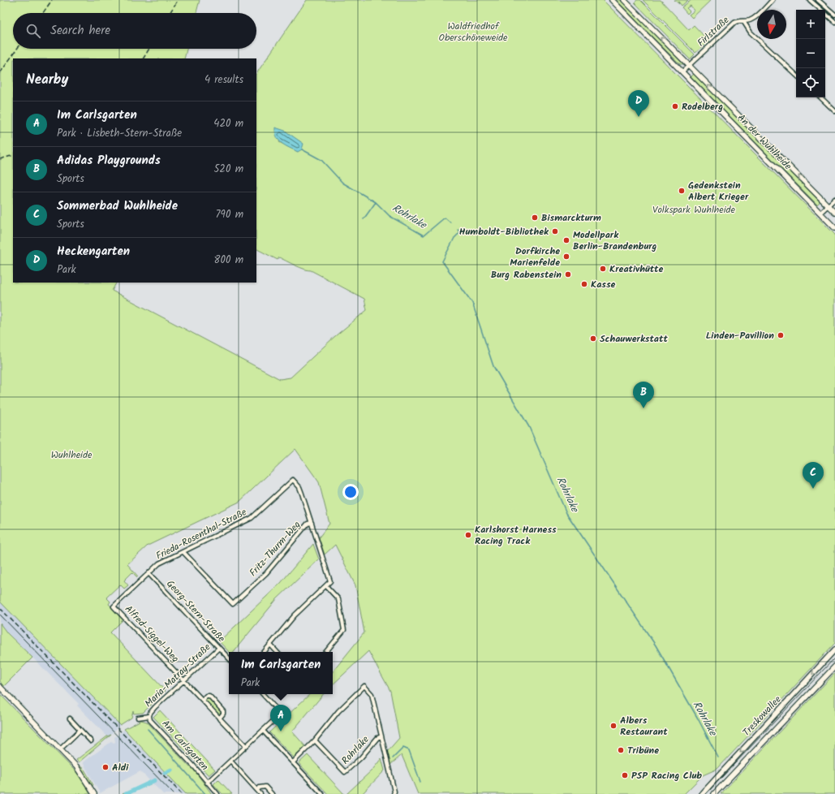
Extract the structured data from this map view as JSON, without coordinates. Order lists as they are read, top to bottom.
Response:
{
  "streets": {
    "main road": ["An der Wuhlheide", "Treskowallee"],
    "street": [
      "Firlstraße",
      "Frieda-Rosenthal-Straße",
      "Fritz-Thurm-Weg",
      "Georg-Stern-Straße",
      "Alfred-Siggel-Weg",
      "Maria-Matray-Straße",
      "Am Carlsgarten",
      "Rohrlake"
    ]
  },
  "crossings": [
    ["Firlstraße", "An der Wuhlheide"],
    ["Frieda-Rosenthal-Straße", "Fritz-Thurm-Weg"],
    ["Frieda-Rosenthal-Straße", "Georg-Stern-Straße"],
    ["Frieda-Rosenthal-Straße", "Alfred-Siggel-Weg"],
    ["Georg-Stern-Straße", "Alfred-Siggel-Weg"],
    ["Georg-Stern-Straße", "Maria-Matray-Straße"],
    ["Alfred-Siggel-Weg", "Maria-Matray-Straße"],
    ["Maria-Matray-Straße", "Am Carlsgarten"]
  ],
  "water": ["Rohrlake"],
  "parks": ["Waldfriedhof Oberschöneweide", "Volkspark Wuhlheide", "Wuhlheide"],
  "places": [
    "Rodelberg",
    "Gedenkstein Albert Krieger",
    "Bismarckturm",
    "Humboldt-Bibliothek",
    "Modellpark Berlin-Brandenburg",
    "Dorfkirche Marienfelde",
    "Kreativhütte",
    "Burg Rabenstein",
    "Kasse",
    "Linden-Pavillion",
    "Schauwerkstatt",
    "Karlshorst Harness Racing Track",
    "Albers Restaurant",
    "Tribüne",
    "Aldi",
    "PSP Racing Club"
  ],
  "north": "bottom",
  "page": {
    "map_buttons": ["+", "−"],
    "search": "Search here",
    "heading": ["Nearby", "4 results"],
    "pins": [
      "D",
      "B",
      "C",
      "A"
    ],
    "list": [
      {
        "mark": "A",
        "name": "Im Carlsgarten",
        "note": "Park · Lisbeth-Stern-Straße",
        "value": "420 m"
      },
      {
        "mark": "B",
        "name": "Adidas Playgrounds",
        "note": "Sports",
        "value": "520 m"
      },
      {
        "mark": "C",
        "name": "Sommerbad Wuhlheide",
        "note": "Sports",
        "value": "790 m"
      },
      {
        "mark": "D",
        "name": "Heckengarten",
        "note": "Park",
        "value": "800 m"
      }
    ],
    "popup": ["Im Carlsgarten", "Park"]
  }
}
